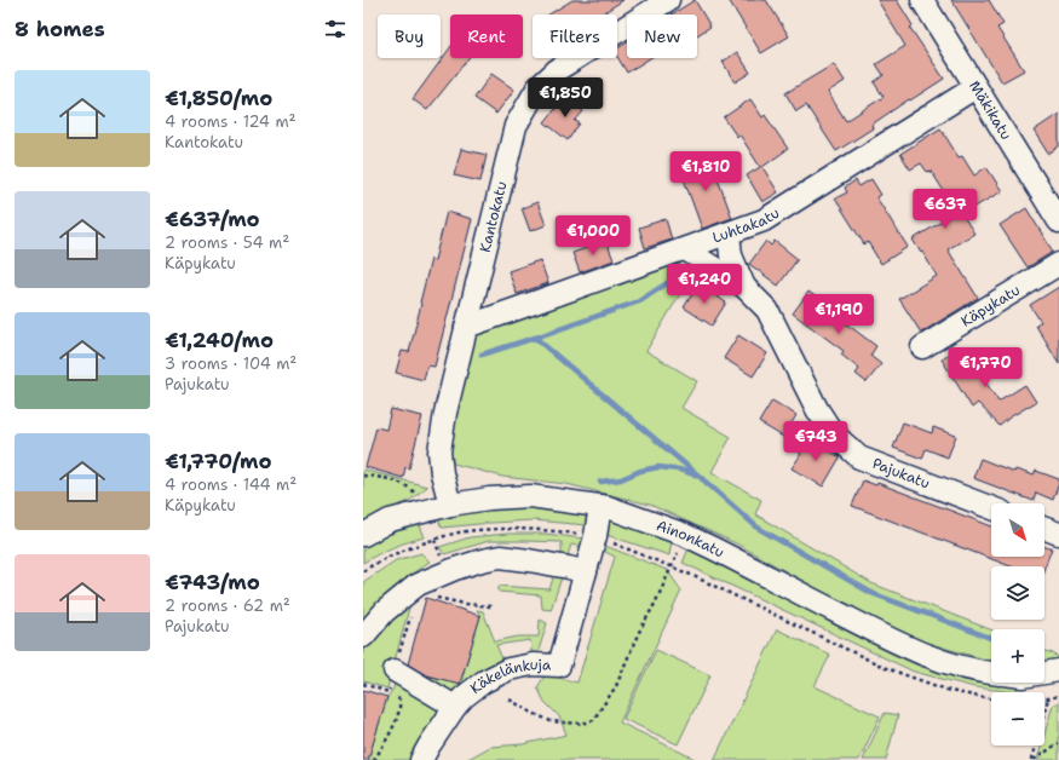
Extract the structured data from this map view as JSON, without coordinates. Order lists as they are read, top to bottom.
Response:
{
  "streets": {
    "street": [
      "Mäkikatu",
      "Kantokatu",
      "Luhtakatu",
      "Käpykatu",
      "Pajukatu",
      "Ainonkatu",
      "Käkelänkuja"
    ]
  },
  "crossings": [
    ["Mäkikatu", "Luhtakatu"],
    ["Kantokatu", "Luhtakatu"],
    ["Kantokatu", "Ainonkatu"],
    ["Luhtakatu", "Pajukatu"],
    ["Ainonkatu", "Käkelänkuja"]
  ],
  "north": "bottom right",
  "page": {
    "heading": "8 homes",
    "chip": [
      "Buy",
      "Rent",
      "Filters",
      "New"
    ],
    "list": [
      {
        "name": "€1,850/mo",
        "note": "4 rooms · 124 m² · Kantokatu"
      },
      {
        "name": "€637/mo",
        "note": "2 rooms · 54 m² · Käpykatu"
      },
      {
        "name": "€1,240/mo",
        "note": "3 rooms · 104 m² · Pajukatu"
      },
      {
        "name": "€1,770/mo",
        "note": "4 rooms · 144 m² · Käpykatu"
      },
      {
        "name": "€743/mo",
        "note": "2 rooms · 62 m² · Pajukatu"
      }
    ],
    "price": [
      "€1,850",
      "€1,810",
      "€637",
      "€1,000",
      "€1,240",
      "€1,190",
      "€1,770",
      "€743"
    ],
    "map_buttons": ["+", "−"]
  }
}
